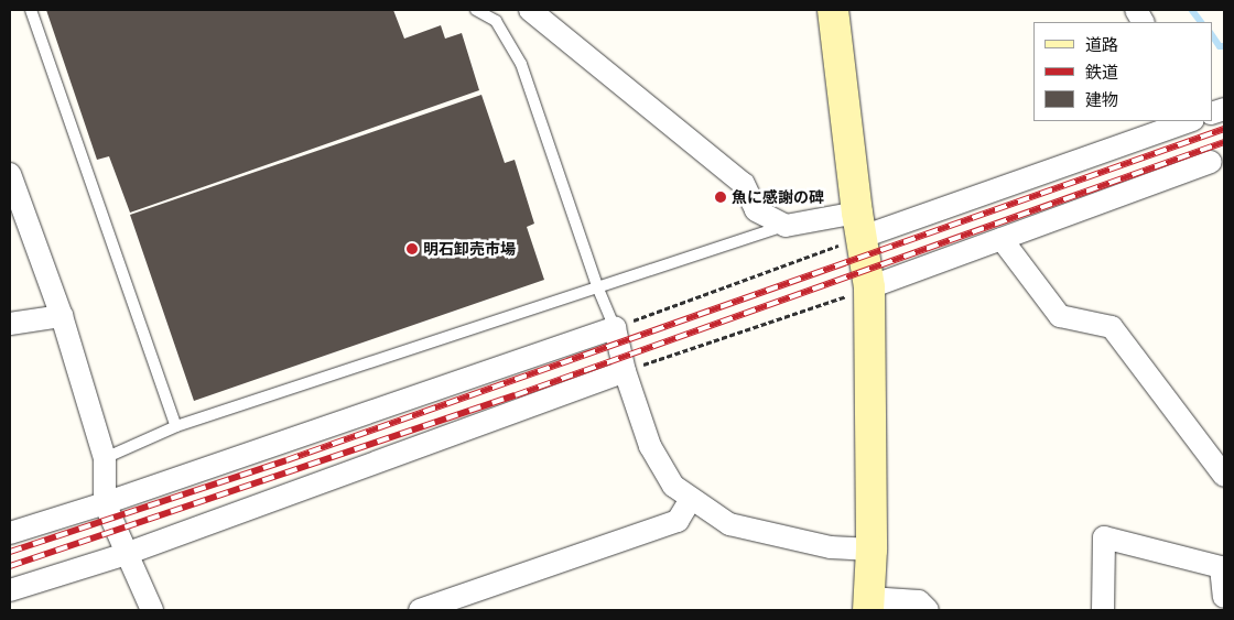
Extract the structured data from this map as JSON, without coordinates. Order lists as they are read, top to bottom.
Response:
{
  "places": ["魚に感謝の碑", "明石卸売市場"],
  "legend": ["道路", "鉄道", "建物"]
}
